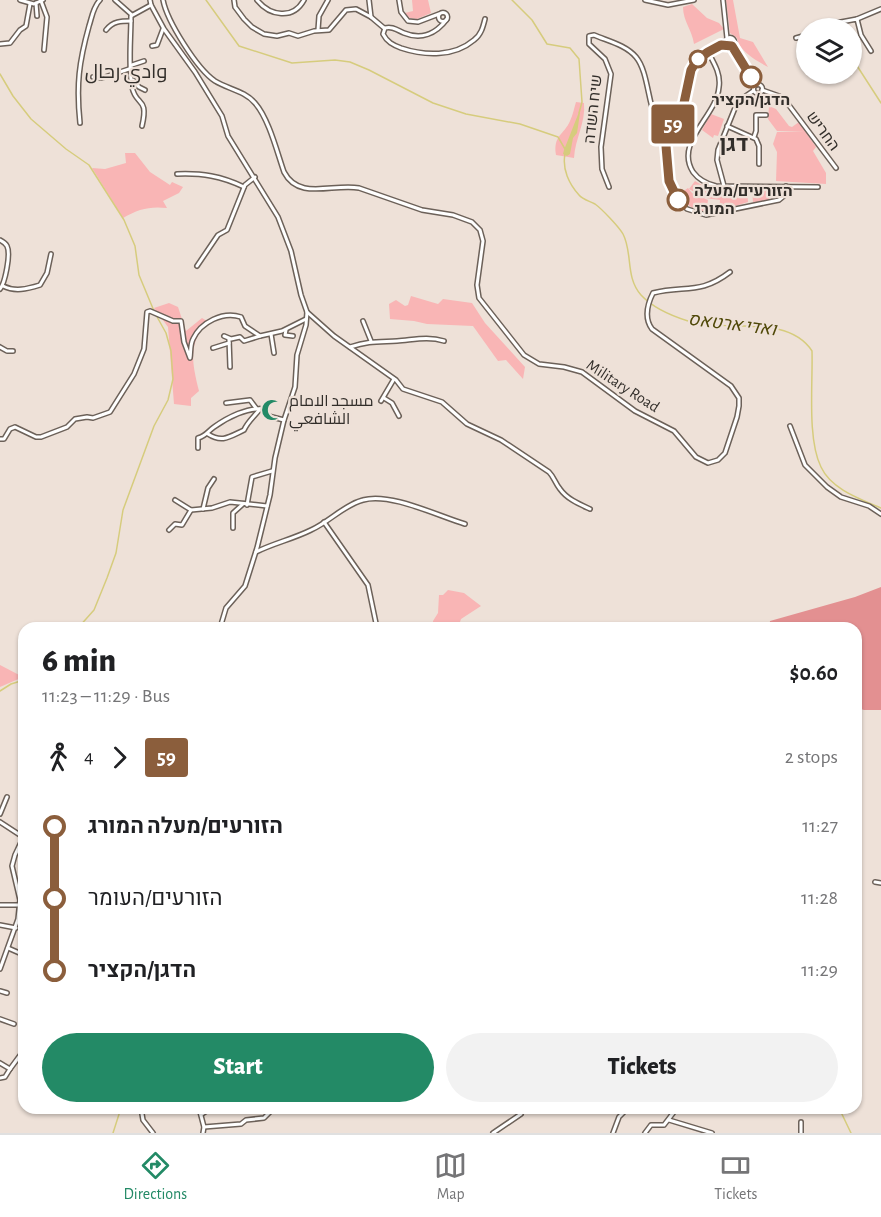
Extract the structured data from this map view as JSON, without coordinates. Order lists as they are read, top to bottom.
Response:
{
  "streets": {
    "street": ["שיח השדה", "החריש", "Military Road"]
  },
  "districts": ["وادي رحال", "דגן"],
  "water": ["ואדי ארטאס"],
  "places": {
    "other": ["הדגן/הקציר", "הזורעים/מעלה המורג"],
    "mosque": ["مسجد الامام الشافعي"]
  },
  "lines": ["bus line 59"],
  "page": {
    "on_map": "59",
    "heading": ["6 min", "11:23 – 11:29 · Bus", "$0.60"],
    "legs": ["4", "59", "2 stops"],
    "list": [
      {
        "name": "הזורעים/מעלה המורג",
        "value": "11:27"
      },
      {
        "name": "הזורעים/העומר",
        "value": "11:28"
      },
      {
        "name": "הדגן/הקציר",
        "value": "11:29"
      }
    ],
    "buttons": ["Start", "Tickets"],
    "tabs": ["Directions", "Map", "Tickets"]
  }
}
